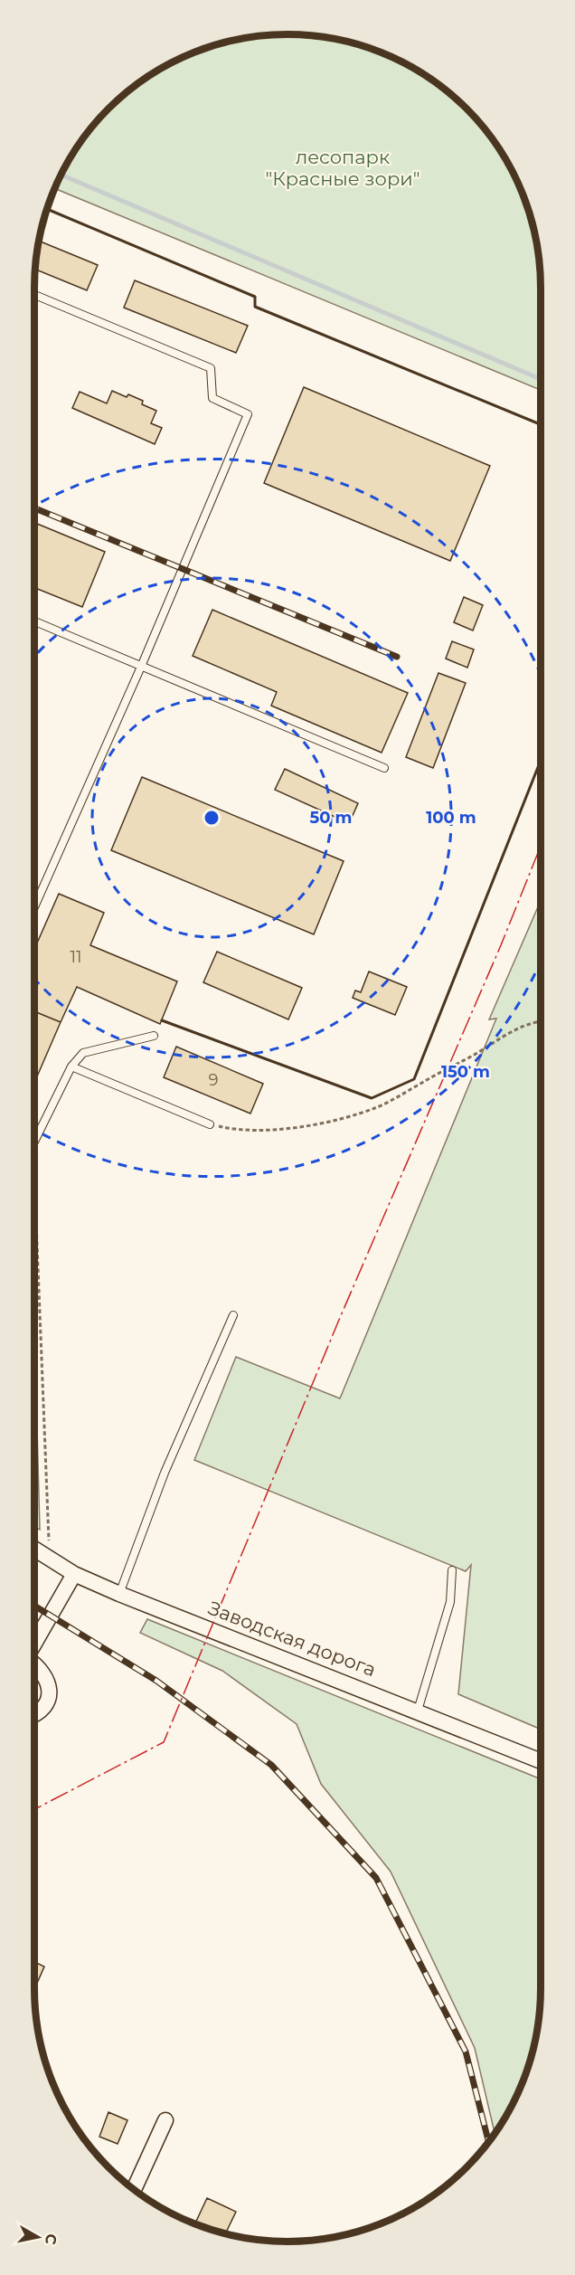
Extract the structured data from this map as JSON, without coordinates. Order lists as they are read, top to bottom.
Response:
{
  "streets": {
    "street": ["Заводская дорога"]
  },
  "parks": ["лесопарк \"Красные зори\""],
  "house_numbers": ["11", "9"],
  "north": "right",
  "rings": ["50 m", "100 m", "150 m"]
}
